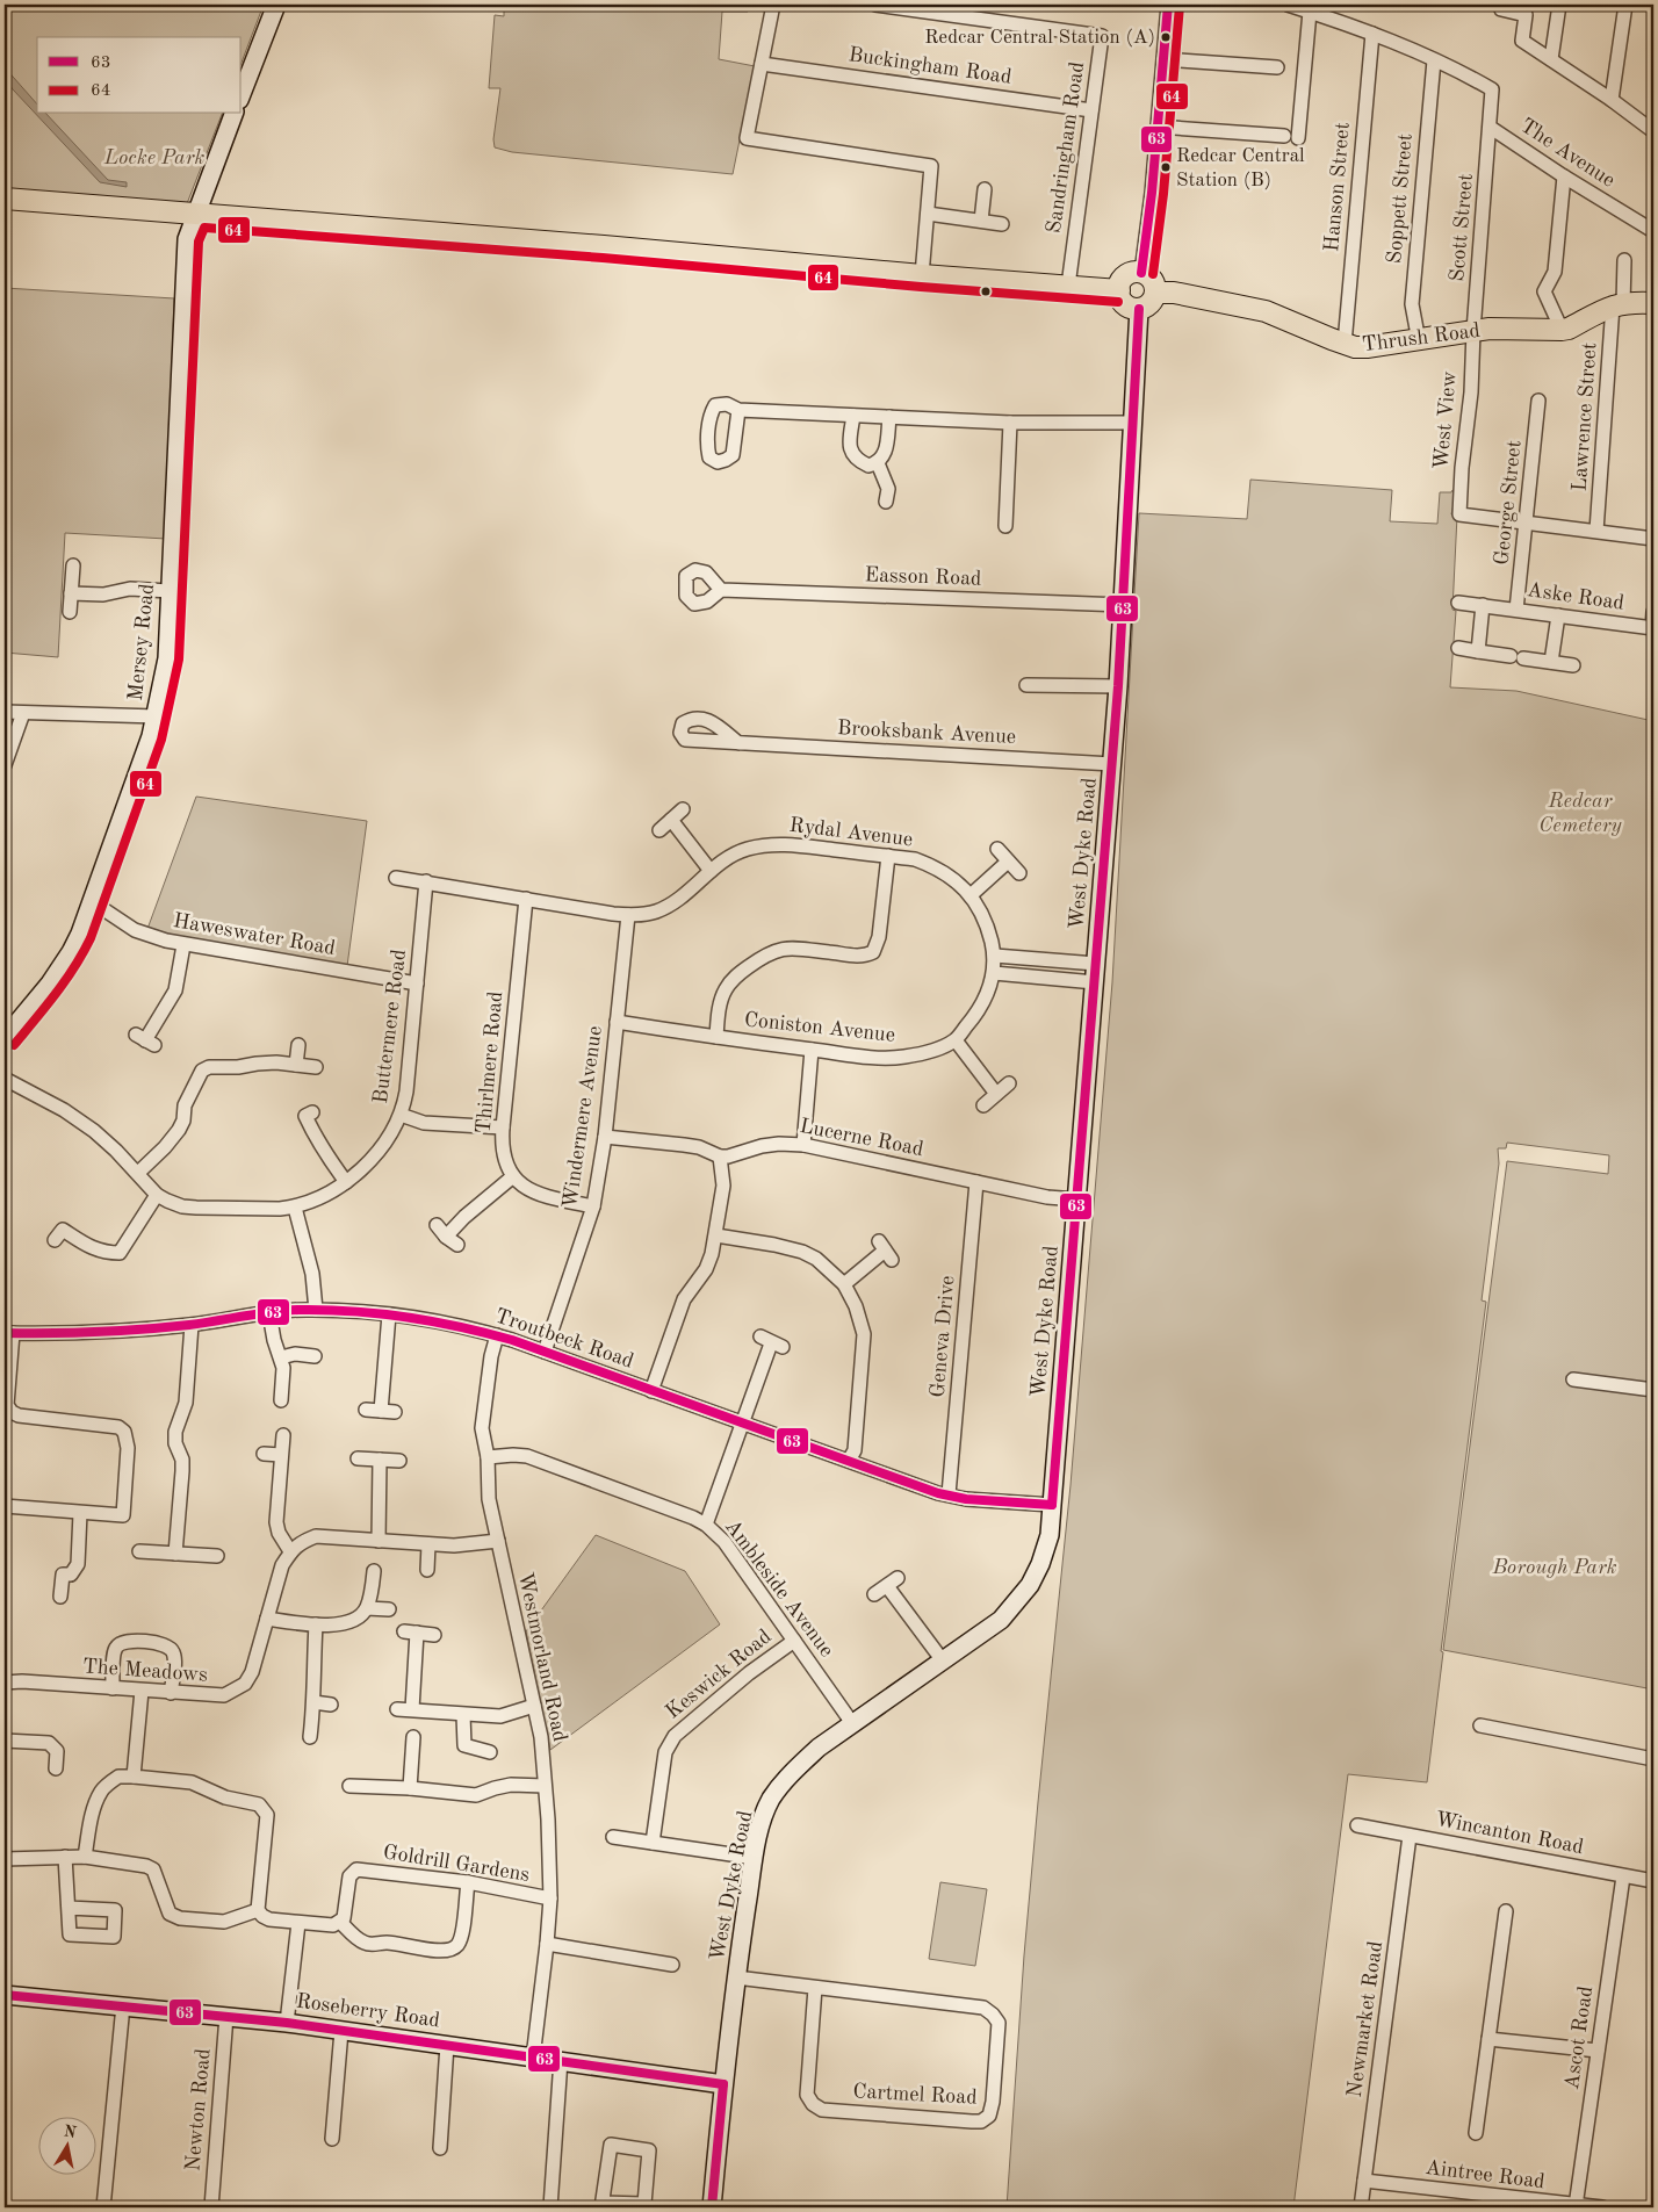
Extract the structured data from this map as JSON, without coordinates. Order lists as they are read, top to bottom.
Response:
{
  "streets": {
    "main road": ["Thrush Road"],
    "street": [
      "Buckingham Road",
      "Sandringham Road",
      "The Avenue",
      "Hanson Street",
      "Soppett Street",
      "Scott Street",
      "Lawrence Street",
      "West View",
      "George Street",
      "Easson Road",
      "Aske Road",
      "Mersey Road",
      "Brooksbank Avenue",
      "Rydal Avenue",
      "West Dyke Road",
      "Haweswater Road",
      "Buttermere Road",
      "Coniston Avenue",
      "Thirlmere Road",
      "Windermere Avenue",
      "Lucerne Road",
      "Geneva Drive",
      "Troutbeck Road",
      "Ambleside Avenue",
      "Westmorland Road",
      "The Meadows",
      "Keswick Road",
      "Wincanton Road",
      "Goldrill Gardens",
      "Roseberry Road",
      "Newmarket Road",
      "Ascot Road",
      "Cartmel Road",
      "Newton Road",
      "Aintree Road"
    ]
  },
  "crossings": [
    ["Buckingham Road", "Sandringham Road"],
    ["The Avenue", "Scott Street"],
    ["Hanson Street", "Thrush Road"],
    ["Soppett Street", "Scott Street"],
    ["Soppett Street", "Thrush Road"],
    ["Scott Street", "Thrush Road"],
    ["Scott Street", "West View"],
    ["Thrush Road", "Lawrence Street"],
    ["Thrush Road", "West View"],
    ["Thrush Road", "West Dyke Road"],
    ["West View", "George Street"],
    ["George Street", "Aske Road"],
    ["Easson Road", "West Dyke Road"],
    ["Mersey Road", "Haweswater Road"],
    ["Brooksbank Avenue", "West Dyke Road"],
    ["Rydal Avenue", "Buttermere Road"],
    ["Rydal Avenue", "Thirlmere Road"],
    ["Rydal Avenue", "Windermere Avenue"],
    ["West Dyke Road", "Lucerne Road"],
    ["West Dyke Road", "Troutbeck Road"],
    ["West Dyke Road", "Ambleside Avenue"],
    ["West Dyke Road", "Roseberry Road"],
    ["West Dyke Road", "Cartmel Road"],
    ["Haweswater Road", "Buttermere Road"],
    ["Coniston Avenue", "Windermere Avenue"],
    ["Windermere Avenue", "Troutbeck Road"],
    ["Lucerne Road", "Geneva Drive"],
    ["Geneva Drive", "Troutbeck Road"],
    ["Troutbeck Road", "Westmorland Road"],
    ["Ambleside Avenue", "Westmorland Road"],
    ["Ambleside Avenue", "Keswick Road"],
    ["Westmorland Road", "Goldrill Gardens"],
    ["Westmorland Road", "Roseberry Road"],
    ["Wincanton Road", "Newmarket Road"],
    ["Wincanton Road", "Ascot Road"],
    ["Roseberry Road", "Newton Road"],
    ["Newmarket Road", "Aintree Road"],
    ["Ascot Road", "Aintree Road"]
  ],
  "parks": ["Locke Park", "Redcar Cemetery", "Borough Park"],
  "places": ["Redcar Central Station (A)", "Redcar Central Station (B)"],
  "lines": ["transit line 63", "transit line 64"],
  "legend": ["63", "64"],
  "north": "top"
}
